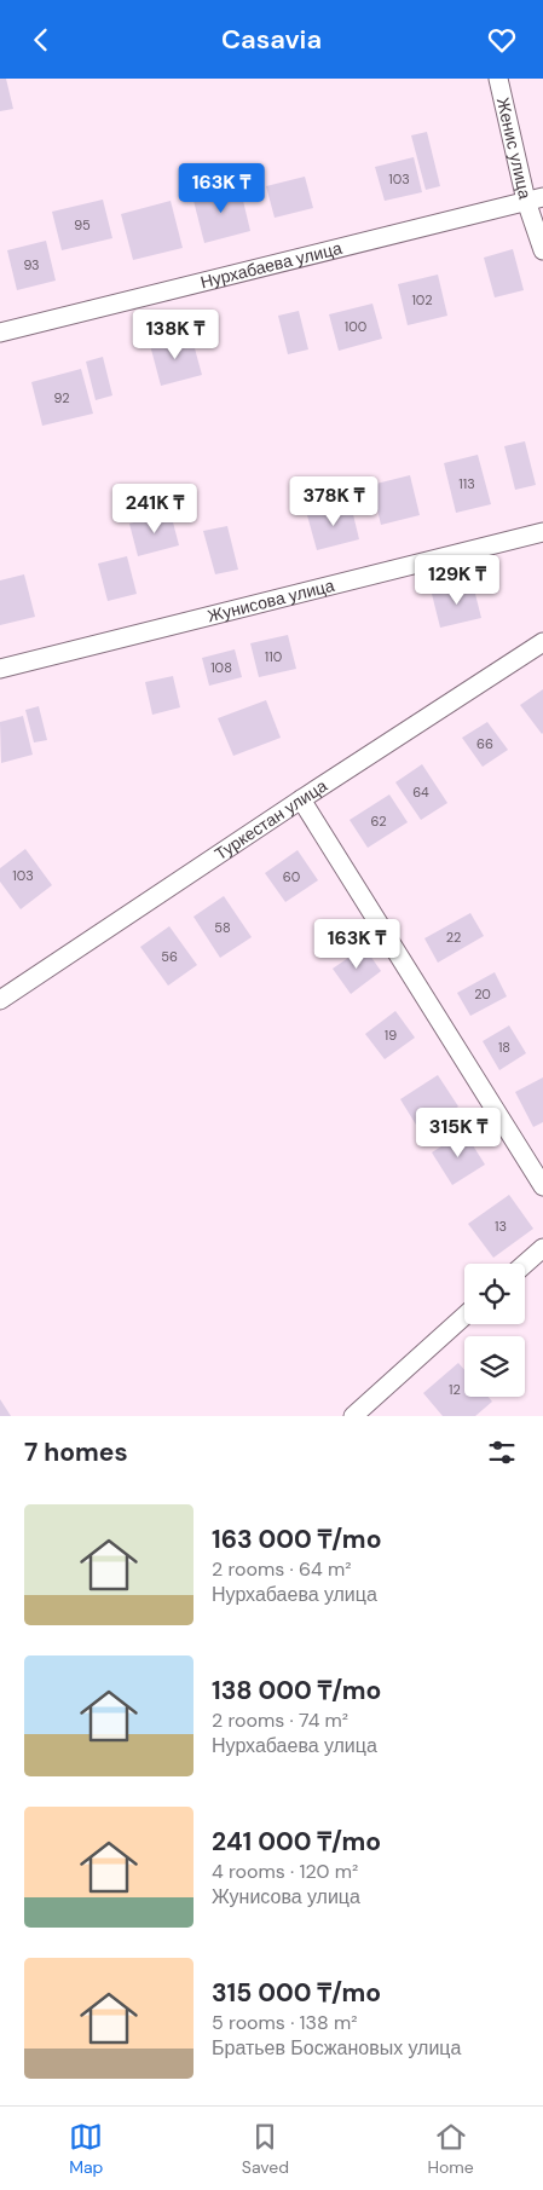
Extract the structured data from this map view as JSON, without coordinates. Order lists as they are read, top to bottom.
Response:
{
  "streets": {
    "street": [
      "Женис улица",
      "Нурхабаева улица",
      "Жунисова улица",
      "Туркестан улица"
    ]
  },
  "crossings": [
    ["Женис улица", "Нурхабаева улица"]
  ],
  "house_numbers": [
    "103",
    "95",
    "93",
    "102",
    "100",
    "92",
    "113",
    "110",
    "108",
    "66",
    "64",
    "62",
    "103",
    "60",
    "58",
    "22",
    "56",
    "20",
    "19",
    "18",
    "13",
    "12"
  ],
  "page": {
    "header": "Casavia",
    "price": [
      "163K ₸",
      "138K ₸",
      "378K ₸",
      "241K ₸",
      "129K ₸",
      "163K ₸",
      "315K ₸"
    ],
    "heading": "7 homes",
    "list": [
      {
        "name": "163 000 ₸/mo",
        "note": "2 rooms · 64 m² · Нурхабаева улица"
      },
      {
        "name": "138 000 ₸/mo",
        "note": "2 rooms · 74 m² · Нурхабаева улица"
      },
      {
        "name": "241 000 ₸/mo",
        "note": "4 rooms · 120 m² · Жунисова улица"
      },
      {
        "name": "315 000 ₸/mo",
        "note": "5 rooms · 138 m² · Братьев Босжановых улица"
      }
    ],
    "tabs": ["Map", "Saved", "Home"]
  }
}
